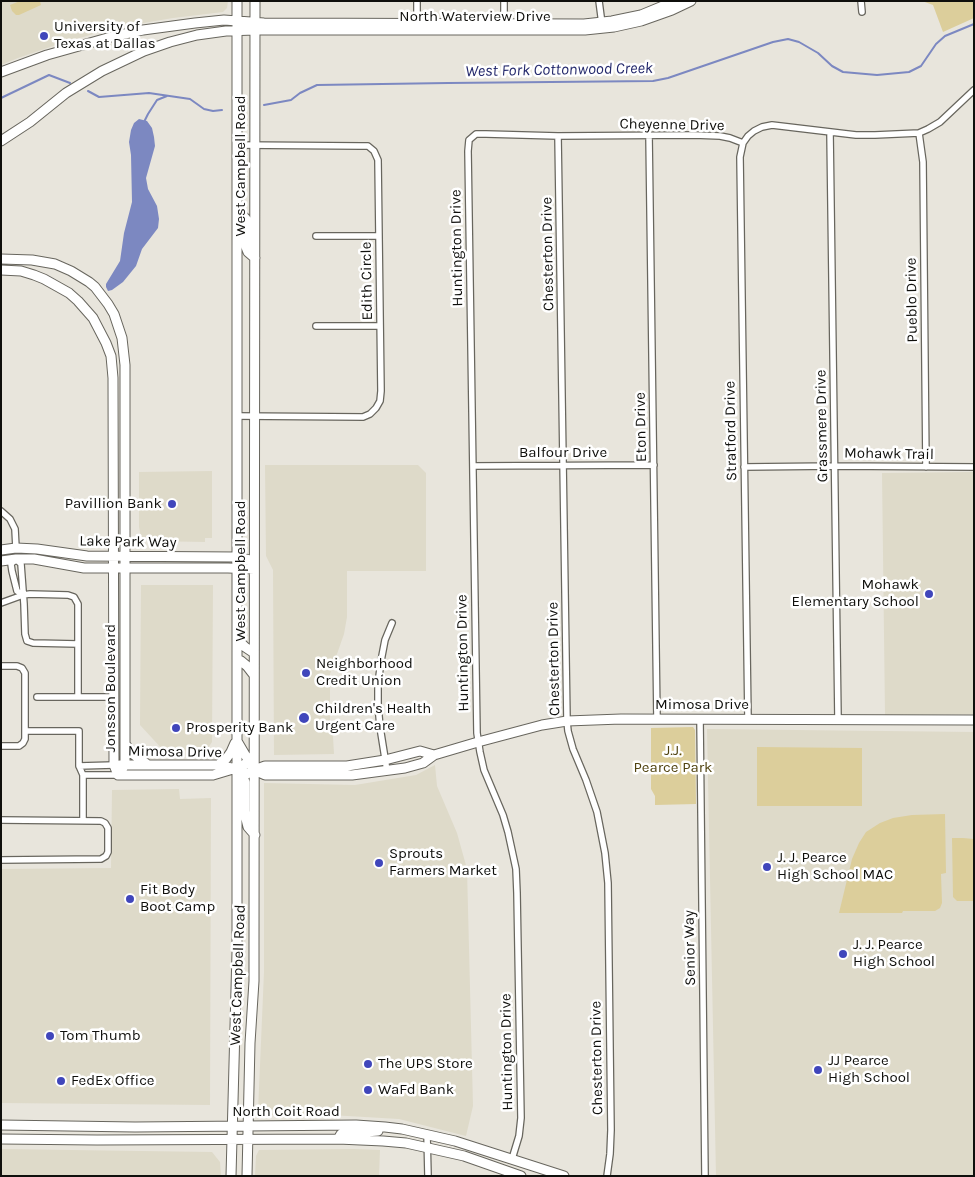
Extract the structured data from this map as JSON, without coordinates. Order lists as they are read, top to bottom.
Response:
{
  "streets": {
    "main road": [
      "North Waterview Drive",
      "West Campbell Road",
      "Lake Park Way",
      "Jonsson Boulevard",
      "Mimosa Drive",
      "North Coit Road"
    ],
    "street": [
      "Cheyenne Drive",
      "Huntington Drive",
      "Chesterton Drive",
      "Edith Circle",
      "Pueblo Drive",
      "Grassmere Drive",
      "Eton Drive",
      "Stratford Drive",
      "Balfour Drive",
      "Mohawk Trail",
      "Senior Way"
    ]
  },
  "crossings": [
    ["North Waterview Drive", "West Campbell Road"],
    ["Cheyenne Drive", "Huntington Drive"],
    ["Cheyenne Drive", "Chesterton Drive"],
    ["Cheyenne Drive", "Pueblo Drive"],
    ["Cheyenne Drive", "Grassmere Drive"],
    ["Cheyenne Drive", "Eton Drive"],
    ["Cheyenne Drive", "Stratford Drive"],
    ["West Campbell Road", "Edith Circle"],
    ["West Campbell Road", "Lake Park Way"],
    ["West Campbell Road", "Mimosa Drive"],
    ["West Campbell Road", "North Coit Road"],
    ["Huntington Drive", "Balfour Drive"],
    ["Huntington Drive", "Mimosa Drive"],
    ["Huntington Drive", "North Coit Road"],
    ["Chesterton Drive", "Balfour Drive"],
    ["Chesterton Drive", "Mimosa Drive"],
    ["Pueblo Drive", "Mohawk Trail"],
    ["Grassmere Drive", "Mohawk Trail"],
    ["Grassmere Drive", "Mimosa Drive"],
    ["Eton Drive", "Balfour Drive"],
    ["Eton Drive", "Mimosa Drive"],
    ["Stratford Drive", "Mohawk Trail"],
    ["Stratford Drive", "Mimosa Drive"],
    ["Lake Park Way", "Jonsson Boulevard"],
    ["Jonsson Boulevard", "Mimosa Drive"],
    ["Mimosa Drive", "Senior Way"]
  ],
  "water": ["West Fork Cottonwood Creek"],
  "parks": ["J.J. Pearce Park"],
  "places": [
    "University of Texas at Dallas",
    "Pavillion Bank",
    "Mohawk Elementary School",
    "Neighborhood Credit Union",
    "Children's Health Urgent Care",
    "Prosperity Bank",
    "Sprouts Farmers Market",
    "J. J. Pearce High School MAC",
    "Fit Body Boot Camp",
    "J. J. Pearce High School",
    "Tom Thumb",
    "The UPS Store",
    "JJ Pearce High School",
    "FedEx Office",
    "WaFd Bank"
  ]
}
